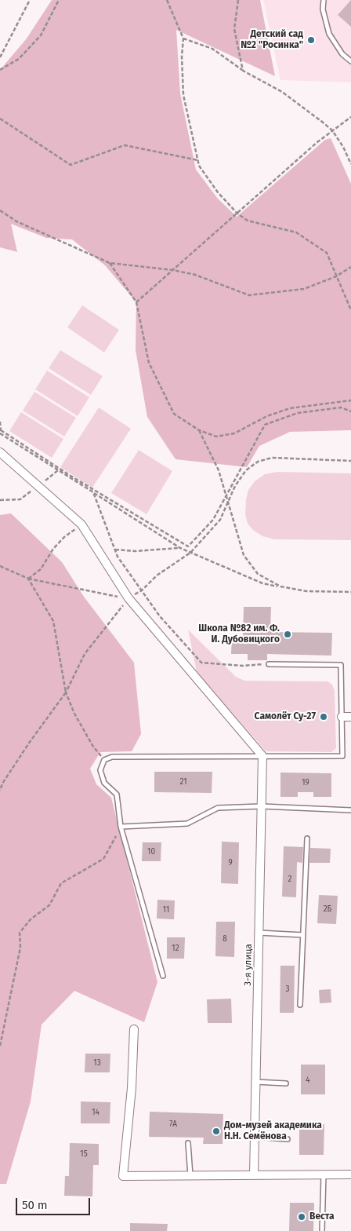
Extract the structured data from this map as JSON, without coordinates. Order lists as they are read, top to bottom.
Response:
{
  "streets": {
    "street": ["3-я улица"]
  },
  "places": [
    "Детский сад №2 \"Росинка\"",
    "Школа №82 им. Ф. И. Дубовицкого",
    "Самолёт Су-27",
    "Дом-музей академика Н.Н. Семёнова",
    "Веста"
  ],
  "house_numbers": [
    "21",
    "19",
    "10",
    "9",
    "2",
    "2Б",
    "11",
    "8",
    "12",
    "3",
    "13",
    "4",
    "14",
    "7А",
    "15"
  ],
  "scale_bar": "50 m"
}
